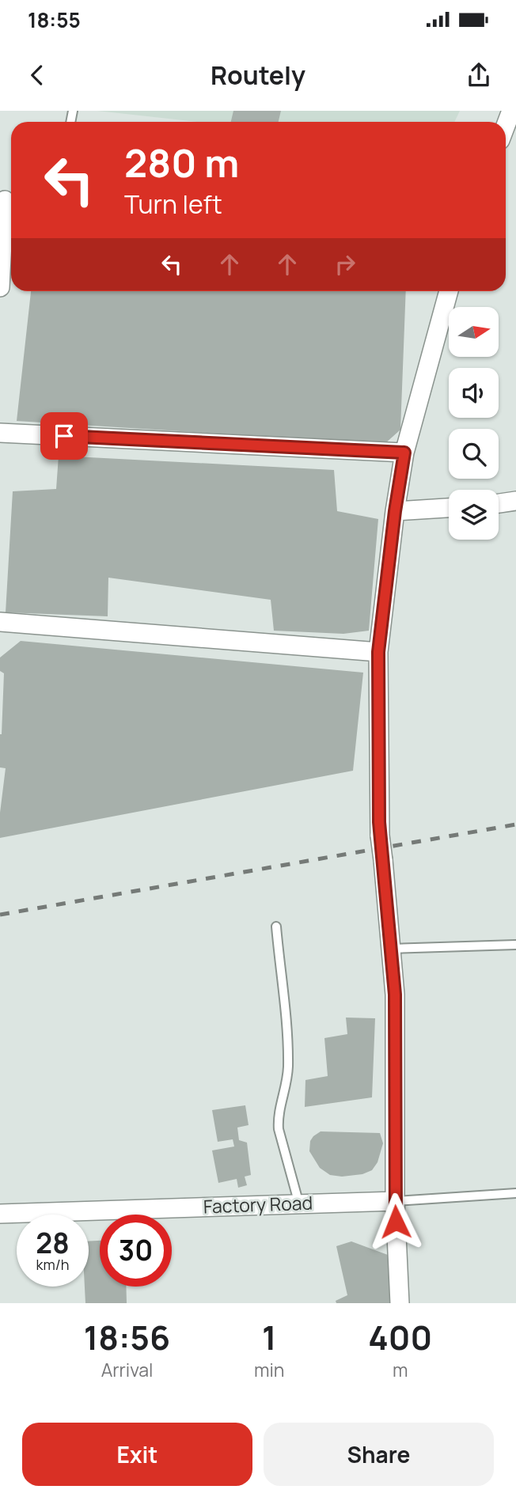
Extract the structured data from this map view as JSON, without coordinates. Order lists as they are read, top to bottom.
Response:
{
  "streets": {
    "street": ["Factory Road"]
  },
  "north": "right",
  "page": {
    "status": "18:55",
    "header": "Routely",
    "turn": ["280 m", "Turn left"],
    "speed": "28 km/h",
    "limit": "30",
    "eta": [
      "18:56",
      "Arrival",
      "1",
      "min",
      "400",
      "m"
    ],
    "buttons": ["Exit", "Share"]
  }
}
